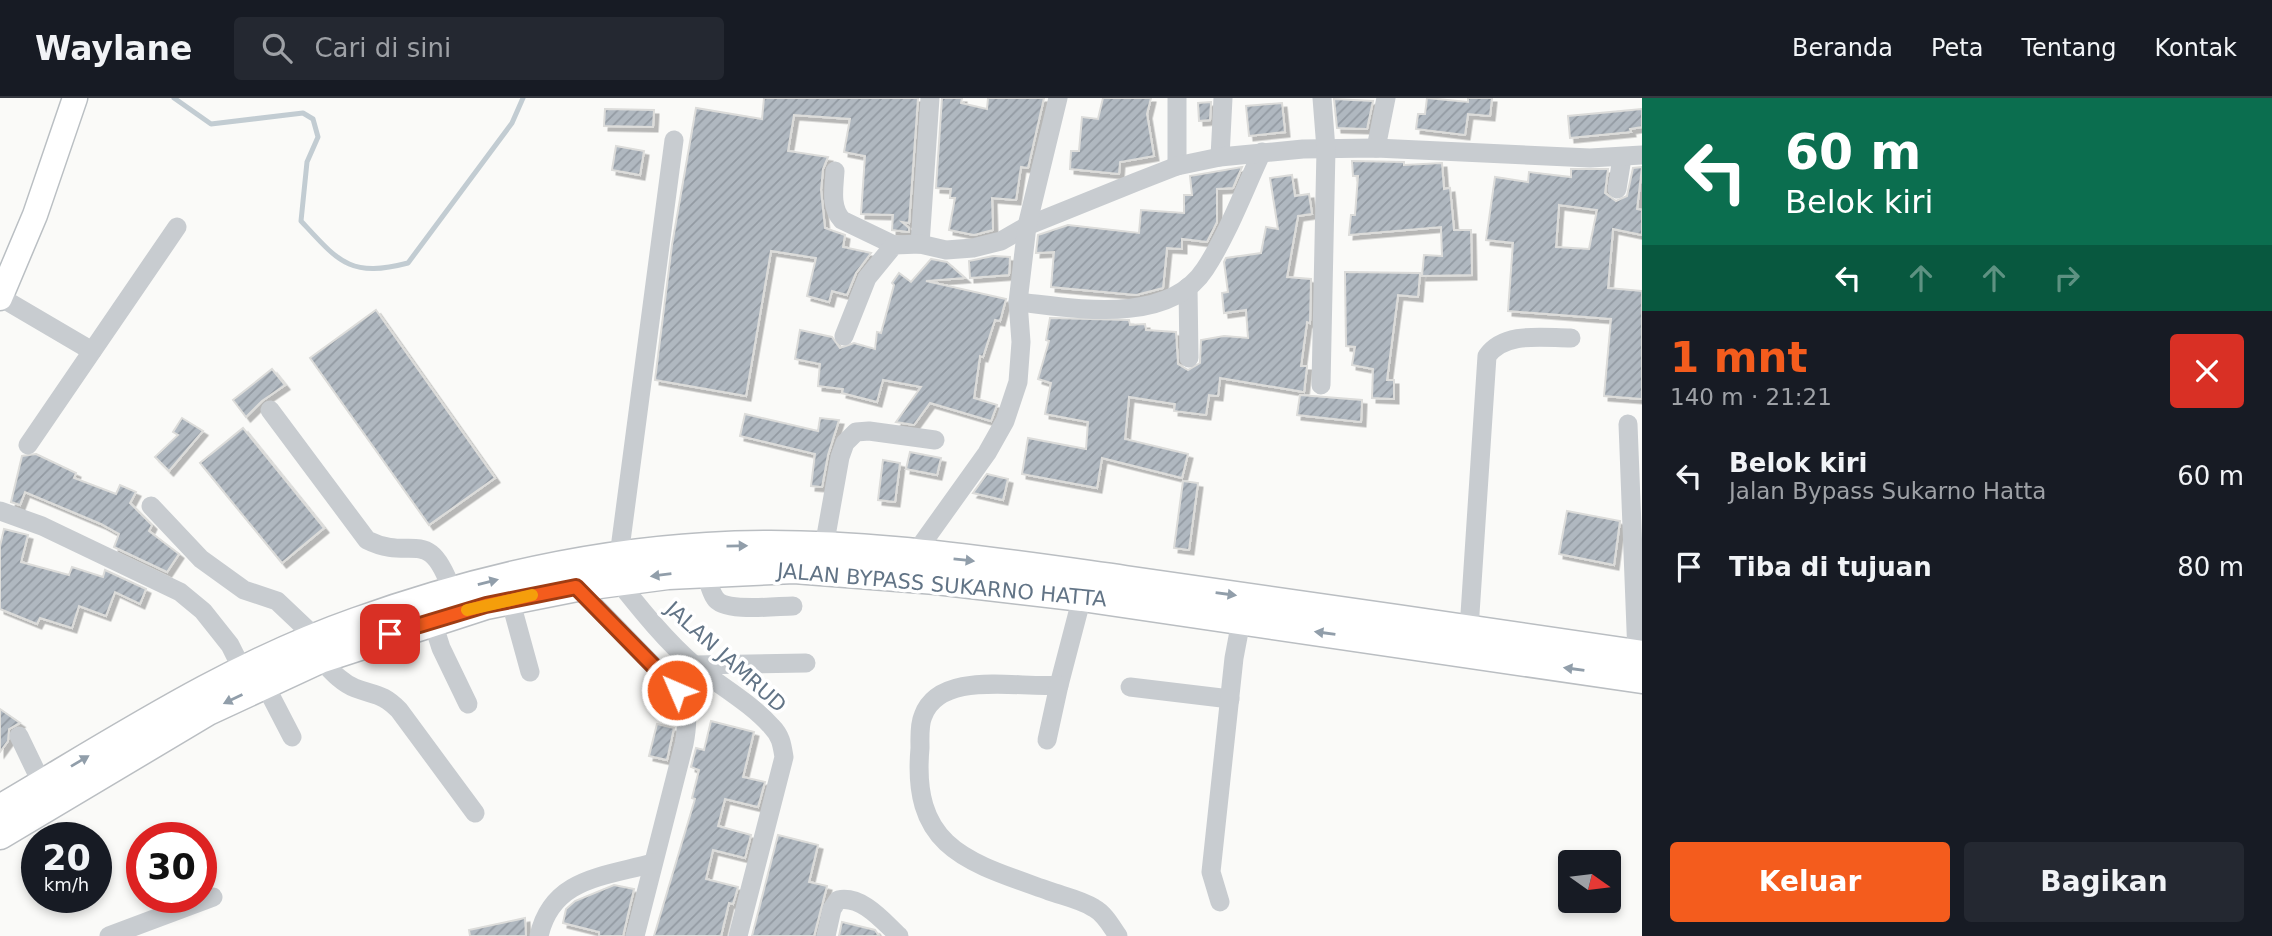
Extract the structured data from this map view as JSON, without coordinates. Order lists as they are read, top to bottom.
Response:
{
  "streets": {
    "highway": ["JALAN BYPASS SUKARNO HATTA"],
    "street": ["JALAN JAMRUD"]
  },
  "crossings": [
    ["JALAN BYPASS SUKARNO HATTA", "JALAN JAMRUD"]
  ],
  "north": "right",
  "page": {
    "header": "Waylane",
    "search": "Cari di sini",
    "nav": [
      "Beranda",
      "Peta",
      "Tentang",
      "Kontak"
    ],
    "turn": ["60 m", "Belok kiri"],
    "heading": ["1 mnt", "140 m · 21:21"],
    "list": [
      {
        "name": "Belok kiri",
        "note": "Jalan Bypass Sukarno Hatta",
        "value": "60 m"
      },
      {
        "name": "Tiba di tujuan",
        "value": "80 m"
      }
    ],
    "speed": "20 km/h",
    "limit": "30",
    "buttons": ["Keluar", "Bagikan"]
  }
}
